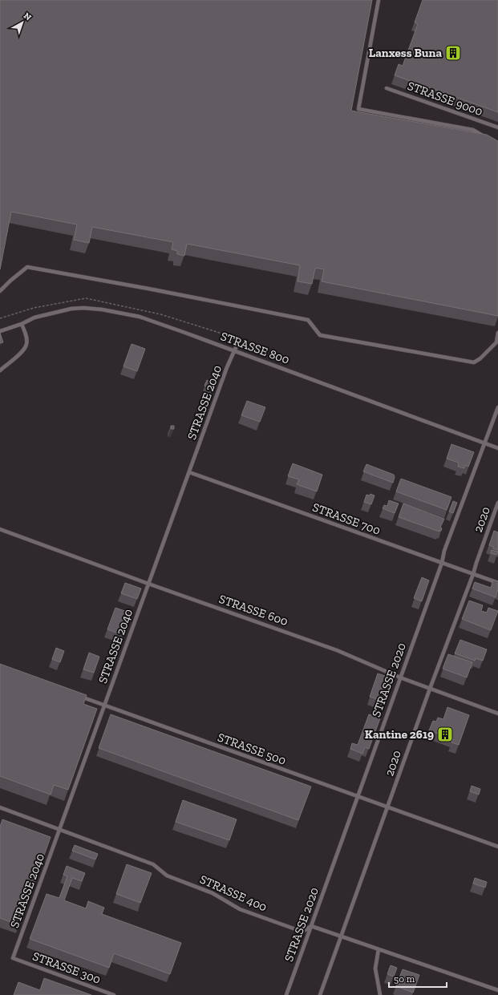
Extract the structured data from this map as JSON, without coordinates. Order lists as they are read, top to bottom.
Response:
{
  "streets": {
    "lane": [
      "STRASSE 9000",
      "STRASSE 800",
      "STRASSE 2040",
      "STRASSE 700",
      "2020",
      "STRASSE 600",
      "STRASSE 2020",
      "STRASSE 500",
      "STRASSE 400",
      "STRASSE 300"
    ]
  },
  "crossings": [
    ["STRASSE 800", "STRASSE 2040"],
    ["STRASSE 800", "STRASSE 2020"],
    ["STRASSE 2040", "STRASSE 700"],
    ["STRASSE 2040", "STRASSE 600"],
    ["STRASSE 2040", "STRASSE 500"],
    ["STRASSE 2040", "STRASSE 400"],
    ["STRASSE 2040", "STRASSE 300"],
    ["STRASSE 700", "2020"],
    ["STRASSE 700", "STRASSE 2020"],
    ["2020", "STRASSE 600"],
    ["2020", "STRASSE 500"],
    ["STRASSE 600", "STRASSE 2020"],
    ["STRASSE 2020", "STRASSE 500"],
    ["STRASSE 2020", "STRASSE 400"]
  ],
  "places": {
    "building": ["Lanxess Buna", "Kantine 2619"]
  },
  "scale_bar": "50 m",
  "north": "top right"
}
